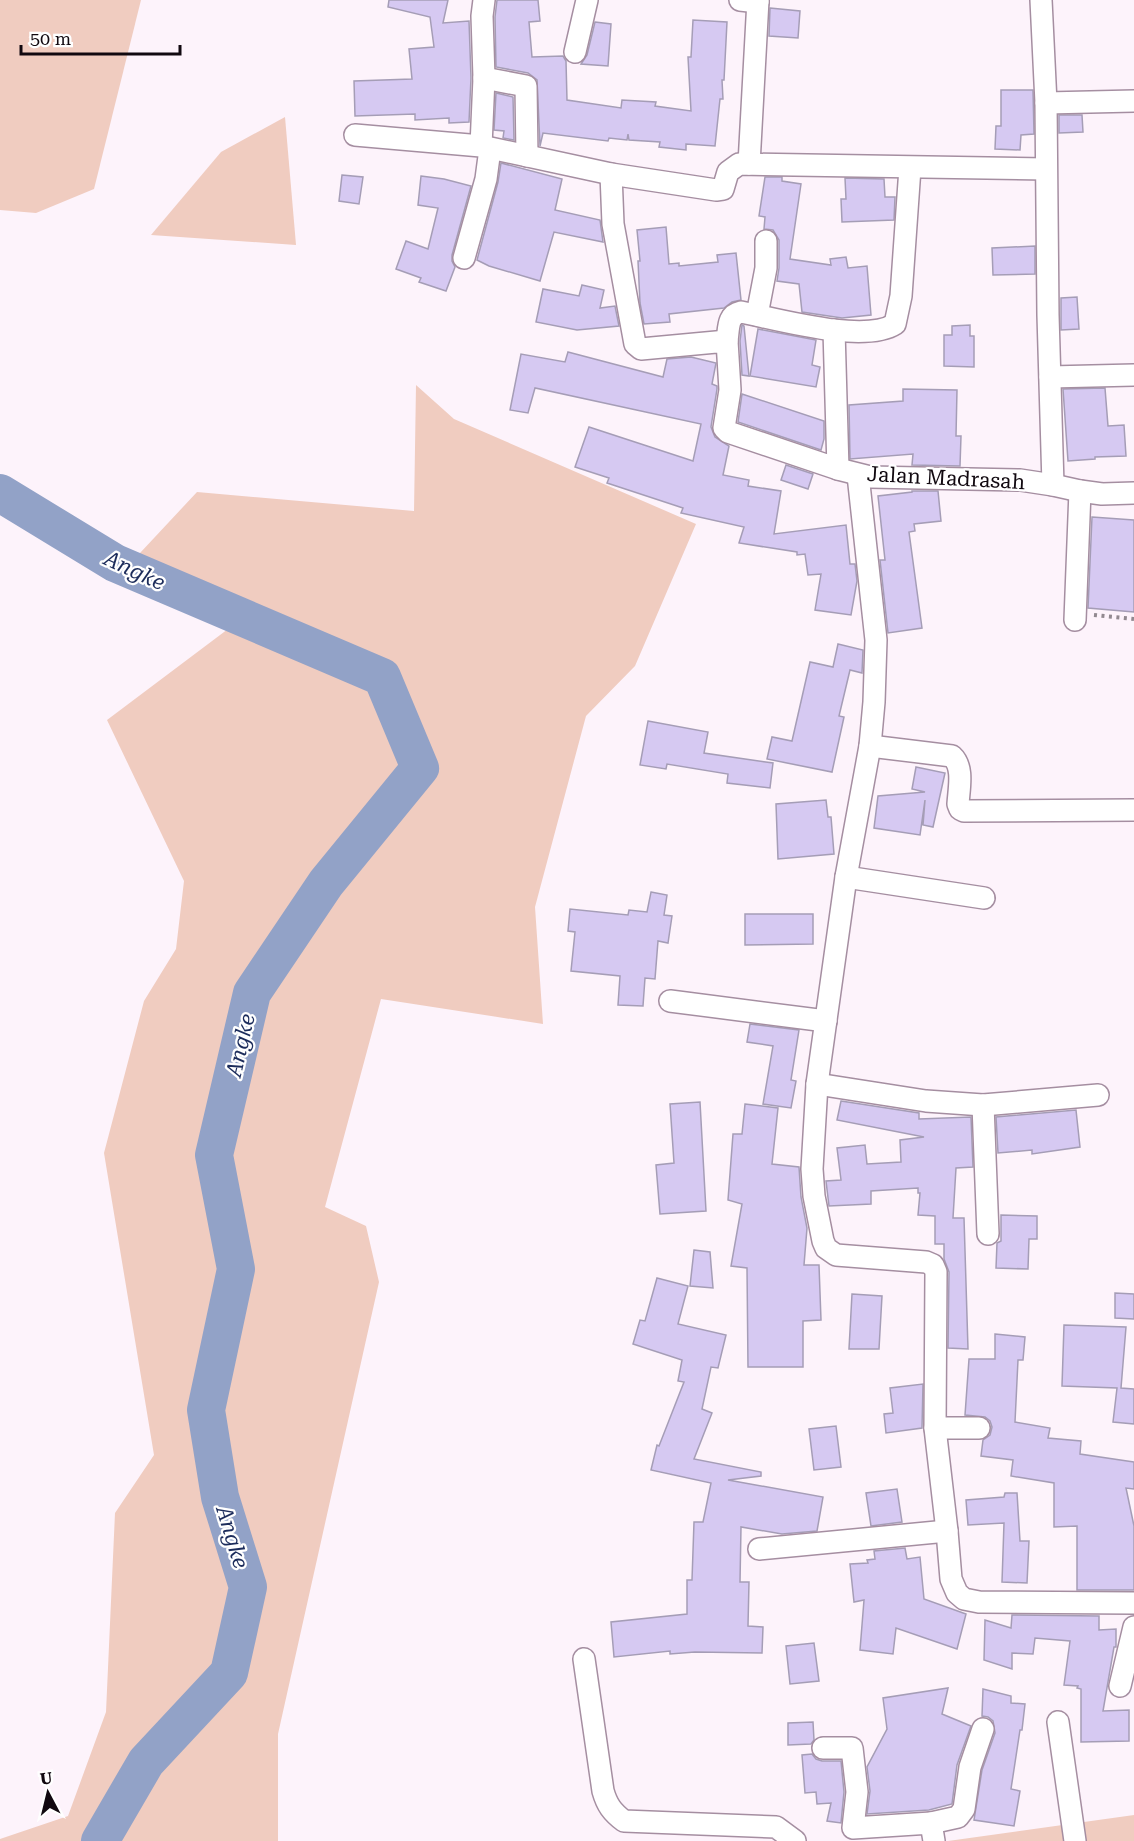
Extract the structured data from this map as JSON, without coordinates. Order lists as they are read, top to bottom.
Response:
{
  "streets": {
    "street": ["Jalan Madrasah"]
  },
  "water": ["Angke"],
  "scale_bar": "50 m",
  "north": "top"
}
